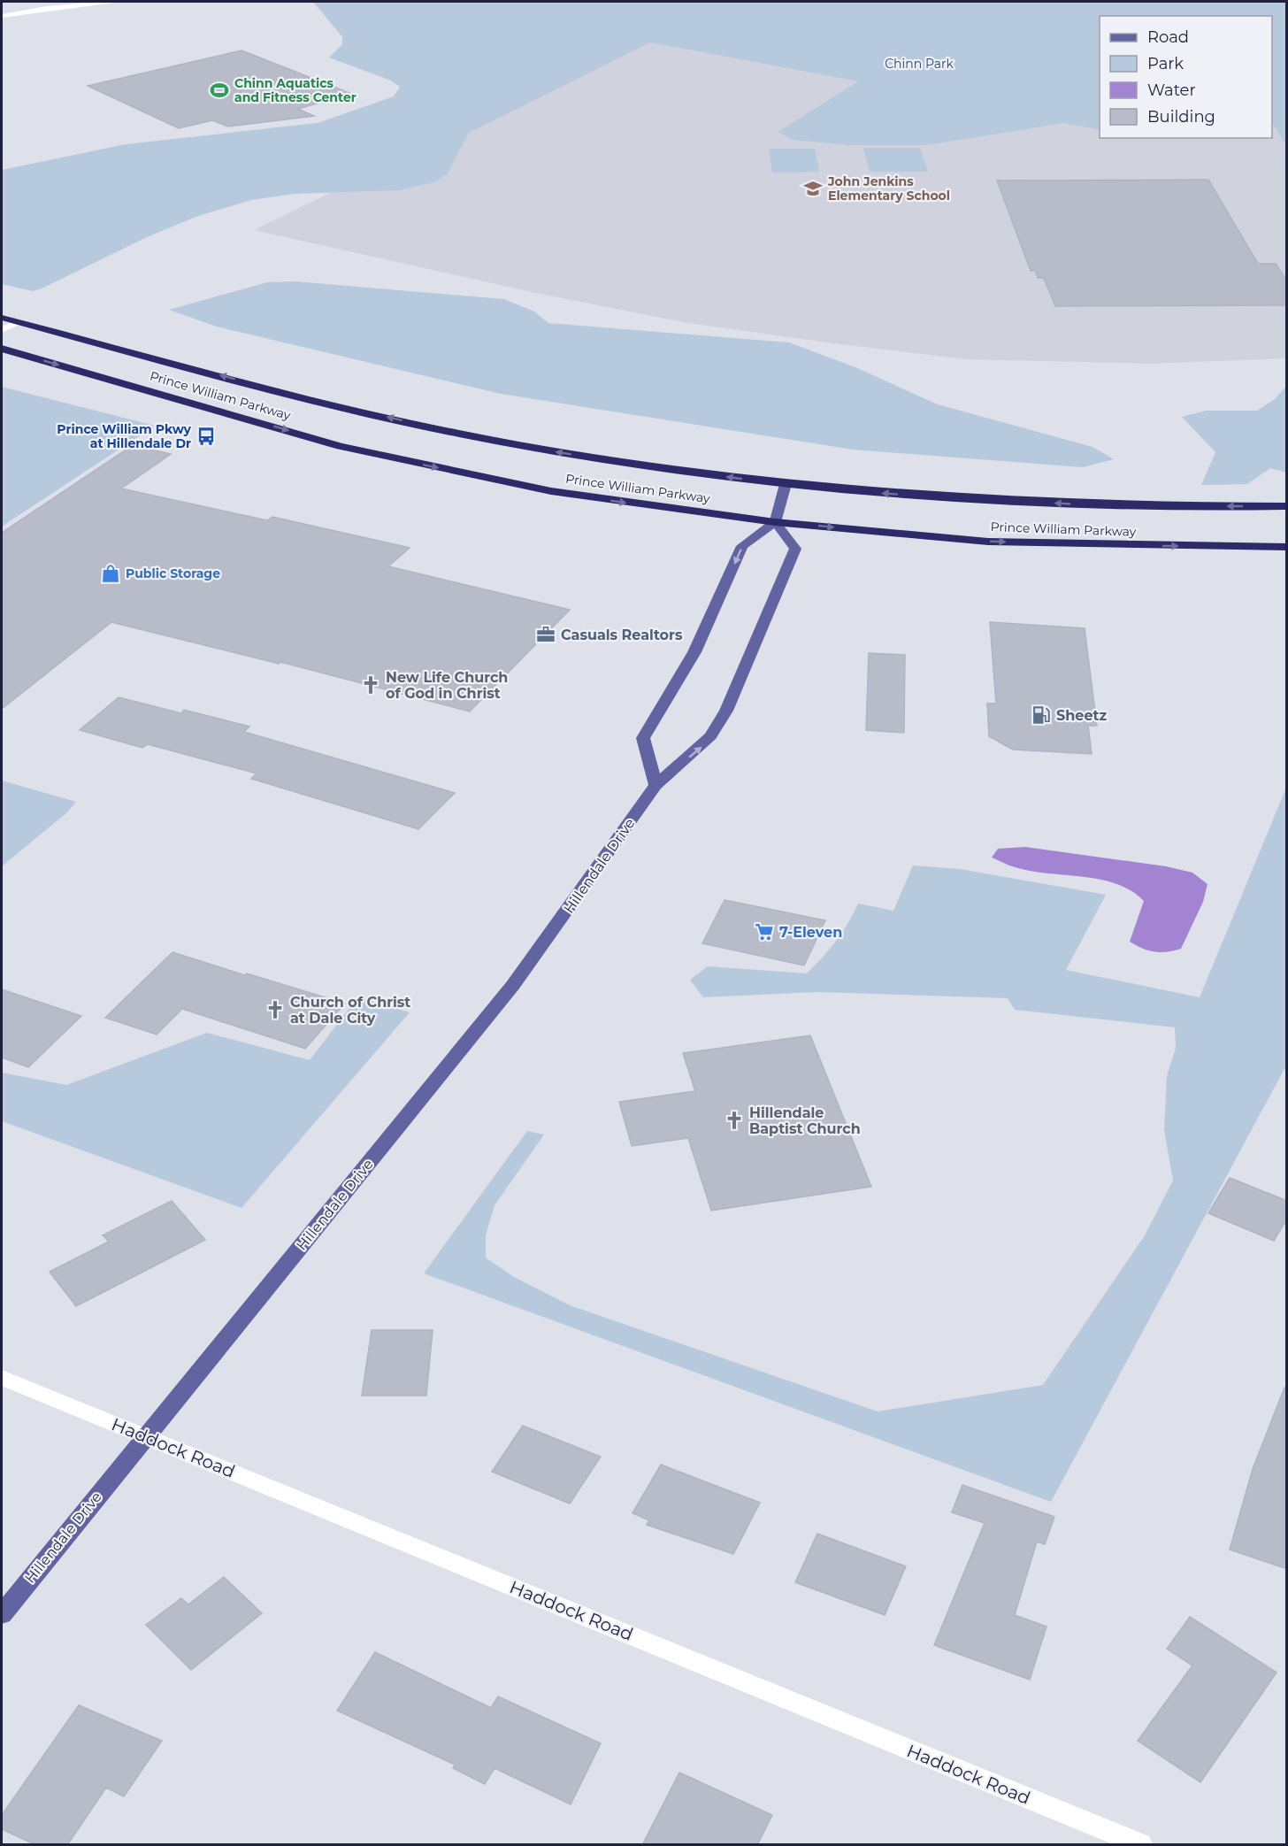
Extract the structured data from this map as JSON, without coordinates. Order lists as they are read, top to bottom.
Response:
{
  "streets": {
    "highway": ["Prince William Parkway"],
    "main road": ["Hillendale Drive"],
    "street": ["Haddock Road"]
  },
  "crossings": [
    ["Prince William Parkway", "Hillendale Drive"],
    ["Hillendale Drive", "Haddock Road"]
  ],
  "parks": ["Chinn Park"],
  "places": {
    "sports": ["Chinn Aquatics and Fitness Center"],
    "school or university": ["John Jenkins Elementary School"],
    "bus stop": ["Prince William Pkwy at Hillendale Dr"],
    "shop": ["Public Storage"],
    "office": ["Casuals Realtors"],
    "church": ["New Life Church of God in Christ", "Church of Christ at Dale City", "Hillendale Baptist Church"],
    "fuel station": ["Sheetz"],
    "supermarket": ["7-Eleven"]
  },
  "legend": [
    "Road",
    "Park",
    "Water",
    "Building"
  ]
}
